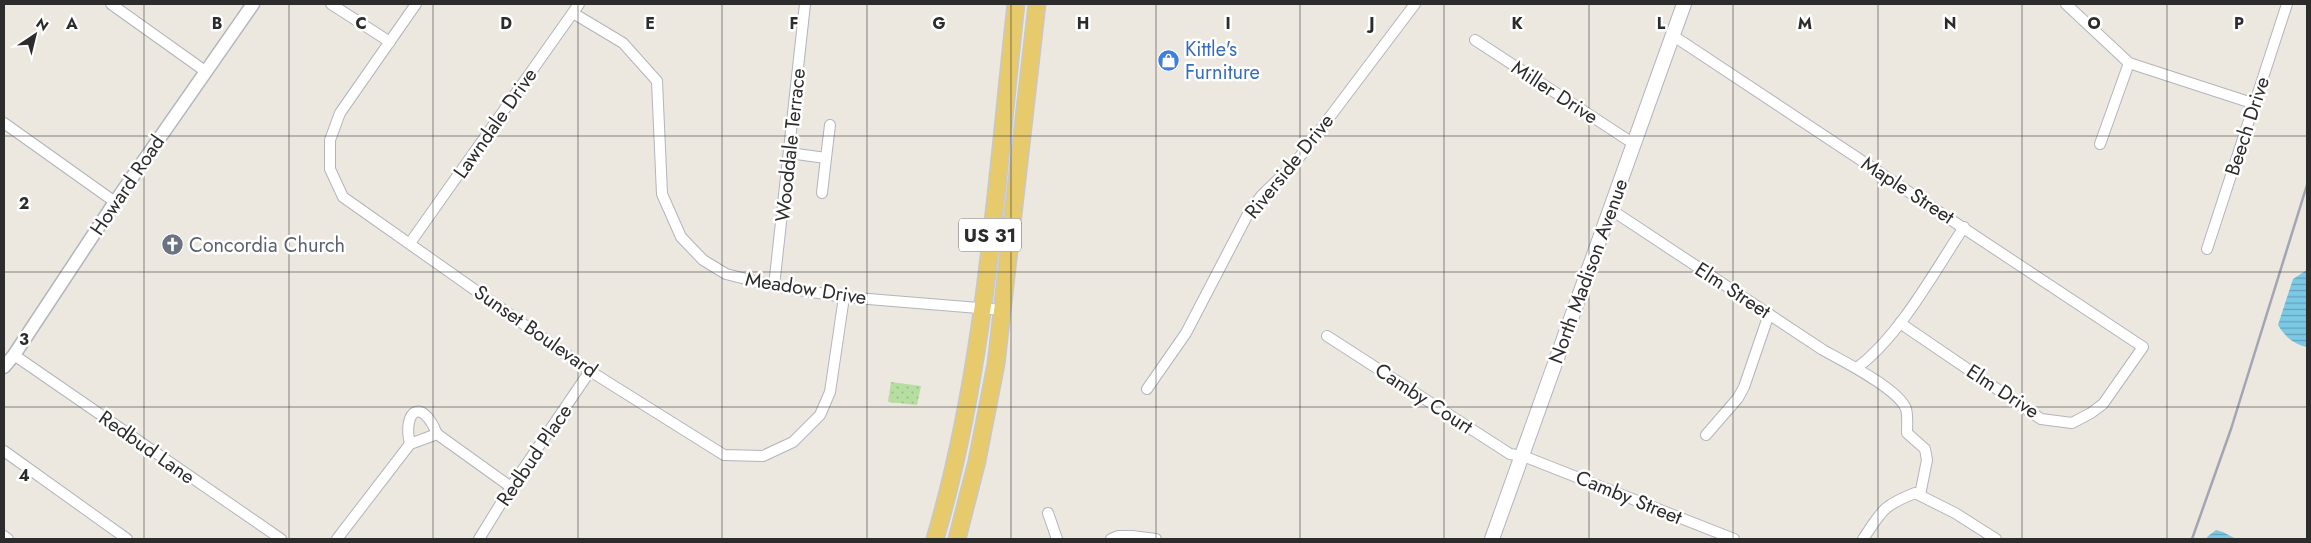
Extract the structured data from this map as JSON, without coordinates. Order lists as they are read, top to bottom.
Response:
{
  "streets": {
    "main road": ["US 31", "North Madison Avenue"],
    "street": [
      "Miller Drive",
      "Lawndale Drive",
      "Beech Drive",
      "Wooddale Terrace",
      "Riverside Drive",
      "Howard Road",
      "Maple Street",
      "Meadow Drive",
      "Elm Street",
      "Sunset Boulevard",
      "Elm Drive",
      "Camby Court",
      "Redbud Lane",
      "Redbud Place",
      "Camby Street"
    ]
  },
  "crossings": [
    ["Miller Drive", "North Madison Avenue"],
    ["Lawndale Drive", "Meadow Drive"],
    ["Lawndale Drive", "Sunset Boulevard"],
    ["Wooddale Terrace", "Meadow Drive"],
    ["Howard Road", "Redbud Lane"],
    ["Maple Street", "North Madison Avenue"],
    ["Maple Street", "Elm Drive"],
    ["US 31", "Meadow Drive"],
    ["North Madison Avenue", "Elm Street"],
    ["North Madison Avenue", "Camby Court"],
    ["North Madison Avenue", "Camby Street"],
    ["Meadow Drive", "Sunset Boulevard"],
    ["Sunset Boulevard", "Redbud Place"],
    ["Camby Court", "Camby Street"]
  ],
  "places": {
    "shop": ["Kittle's Furniture"],
    "church": ["Concordia Church"]
  },
  "north": "top right",
  "grid": {
    "columns": [
      "A",
      "B",
      "C",
      "D",
      "E",
      "F",
      "G",
      "H",
      "I",
      "J",
      "K",
      "L",
      "M",
      "N",
      "O",
      "P"
    ],
    "rows": ["2", "3", "4"]
  }
}
